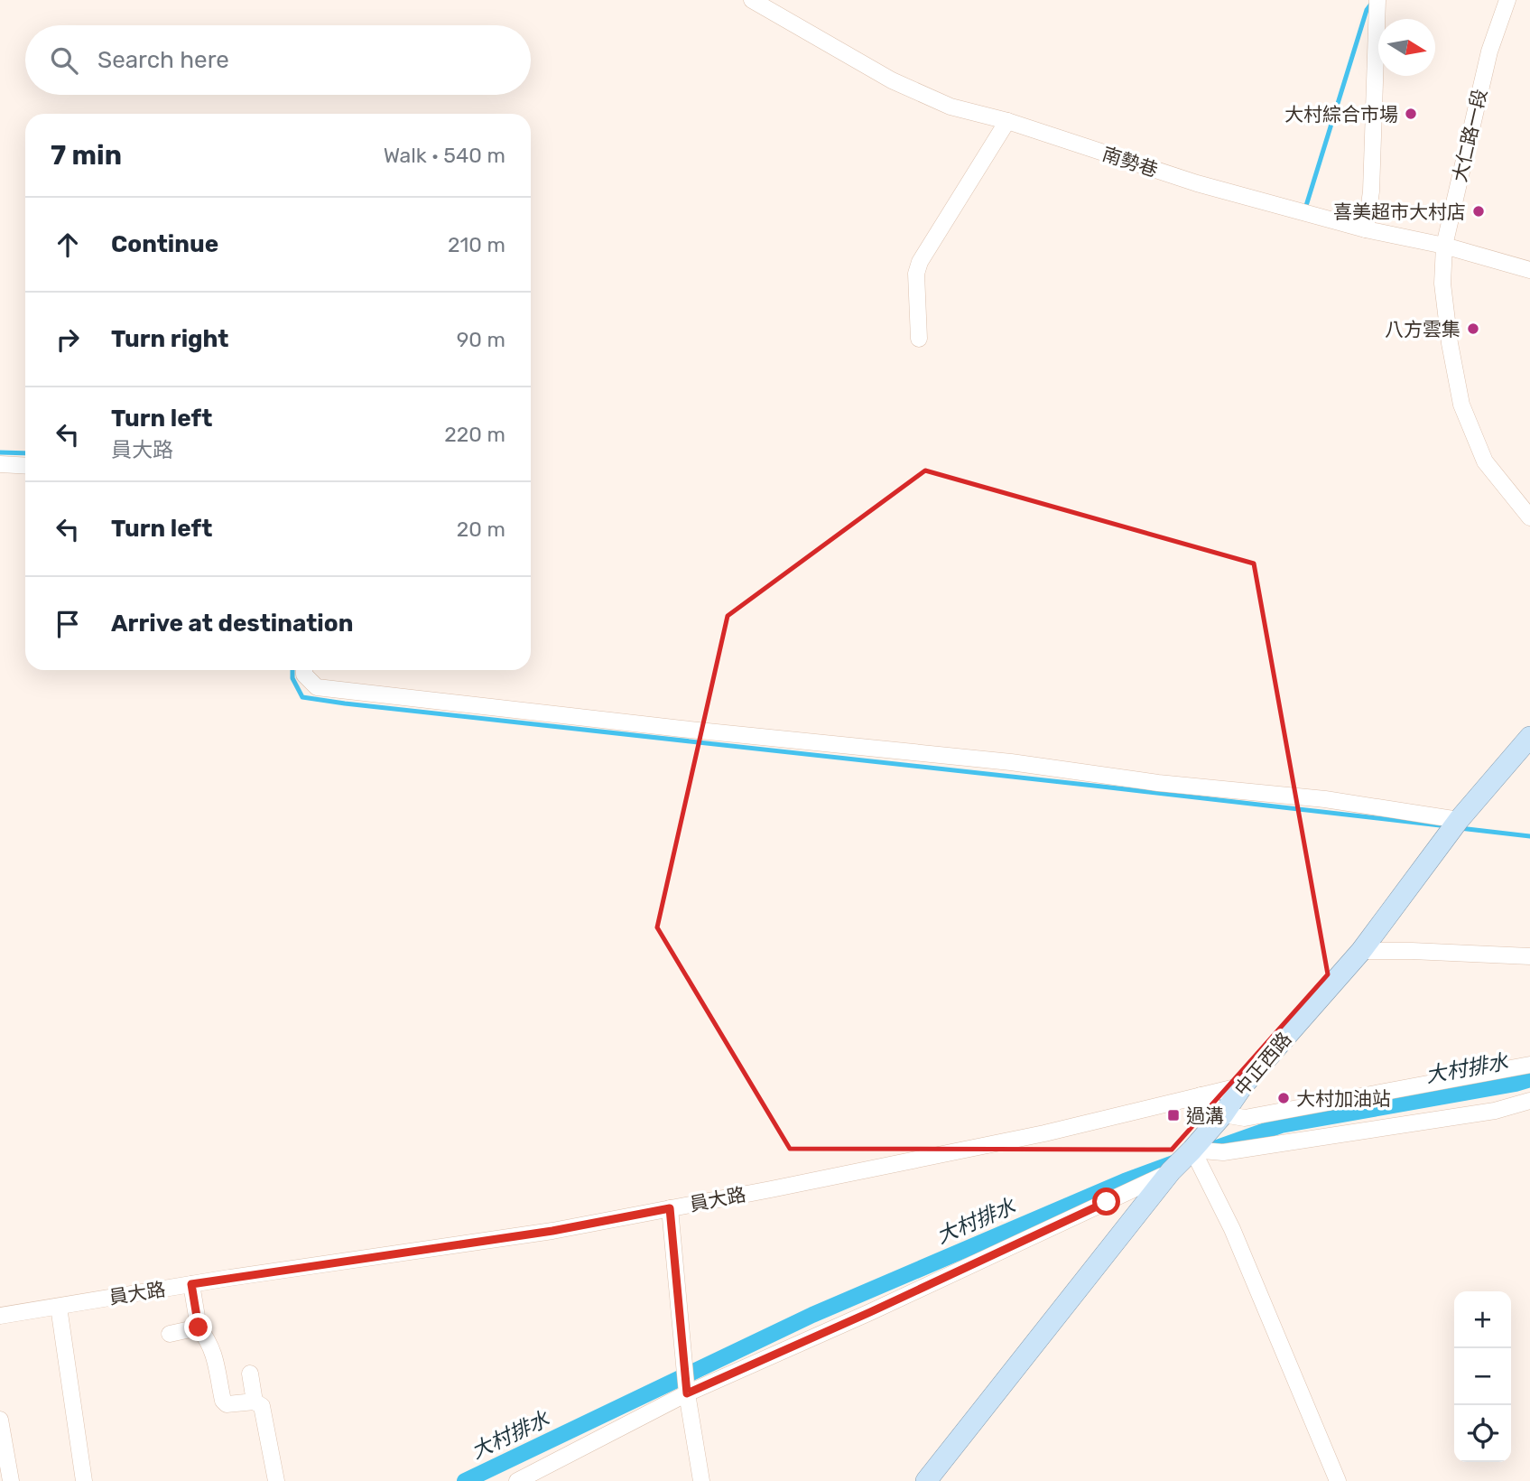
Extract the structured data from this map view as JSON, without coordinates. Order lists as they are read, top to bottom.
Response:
{
  "streets": {
    "main road": ["中正西路"],
    "street": ["大仁路一段", "南勢巷", "員大路"]
  },
  "crossings": [
    ["大仁路一段", "南勢巷"],
    ["中正西路", "員大路"]
  ],
  "water": ["大村排水"],
  "places": {
    "other": [
      "大村綜合市場",
      "喜美超市大村店",
      "八方雲集",
      "大村加油站"
    ],
    "transit": ["過溝"]
  },
  "north": "right",
  "page": {
    "search": "Search here",
    "heading": ["7 min", "Walk · 540 m"],
    "list": [
      ["Continue", "210 m"],
      ["Turn right", "90 m"],
      ["Turn left", "員大路", "220 m"],
      ["Turn left", "20 m"],
      "Arrive at destination"
    ],
    "map_buttons": ["+", "−"]
  }
}
